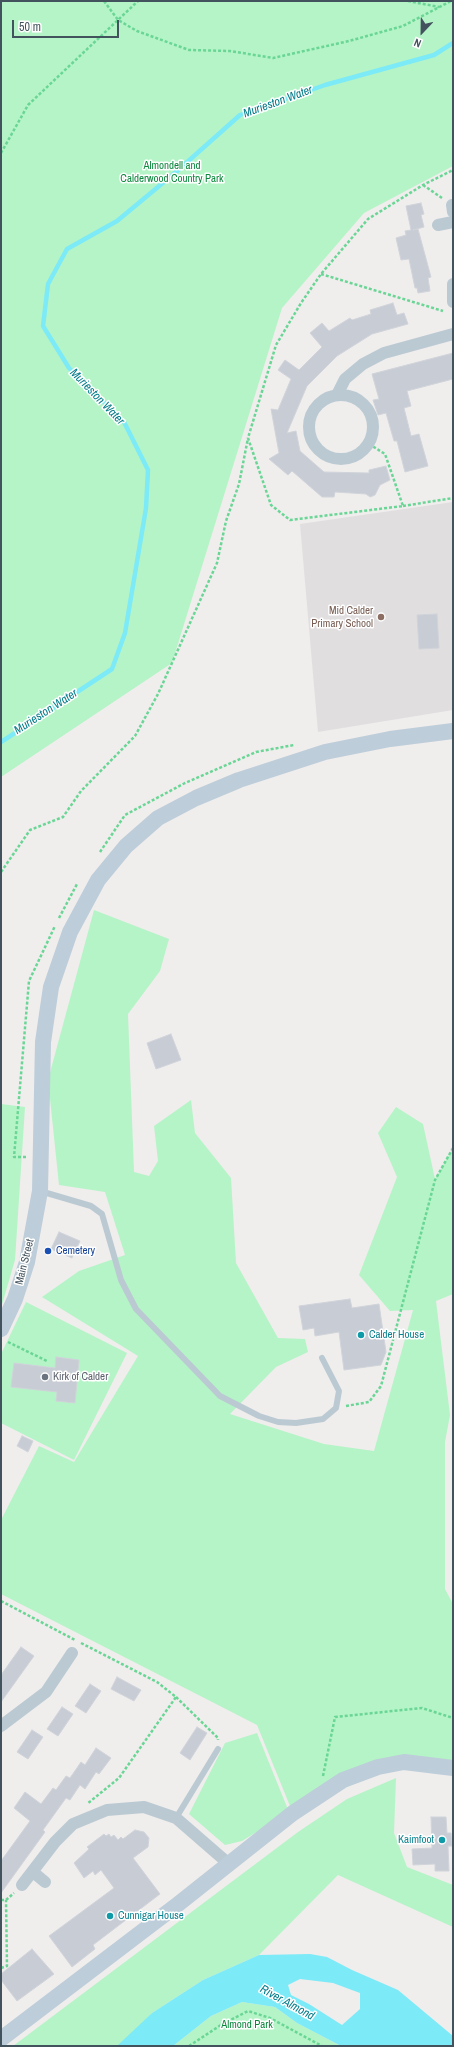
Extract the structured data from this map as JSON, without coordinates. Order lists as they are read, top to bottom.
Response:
{
  "streets": {
    "street": ["Main Street"]
  },
  "water": ["Murieston Water", "River Almond"],
  "parks": ["Almondell and Calderwood Country Park", "Almond Park"],
  "places": [
    "Mid Calder Primary School",
    "Cemetery",
    "Calder House",
    "Kirk of Calder",
    "Kaimfoot",
    "Cunnigar House"
  ],
  "scale_bar": "50 m",
  "north": "bottom"
}
